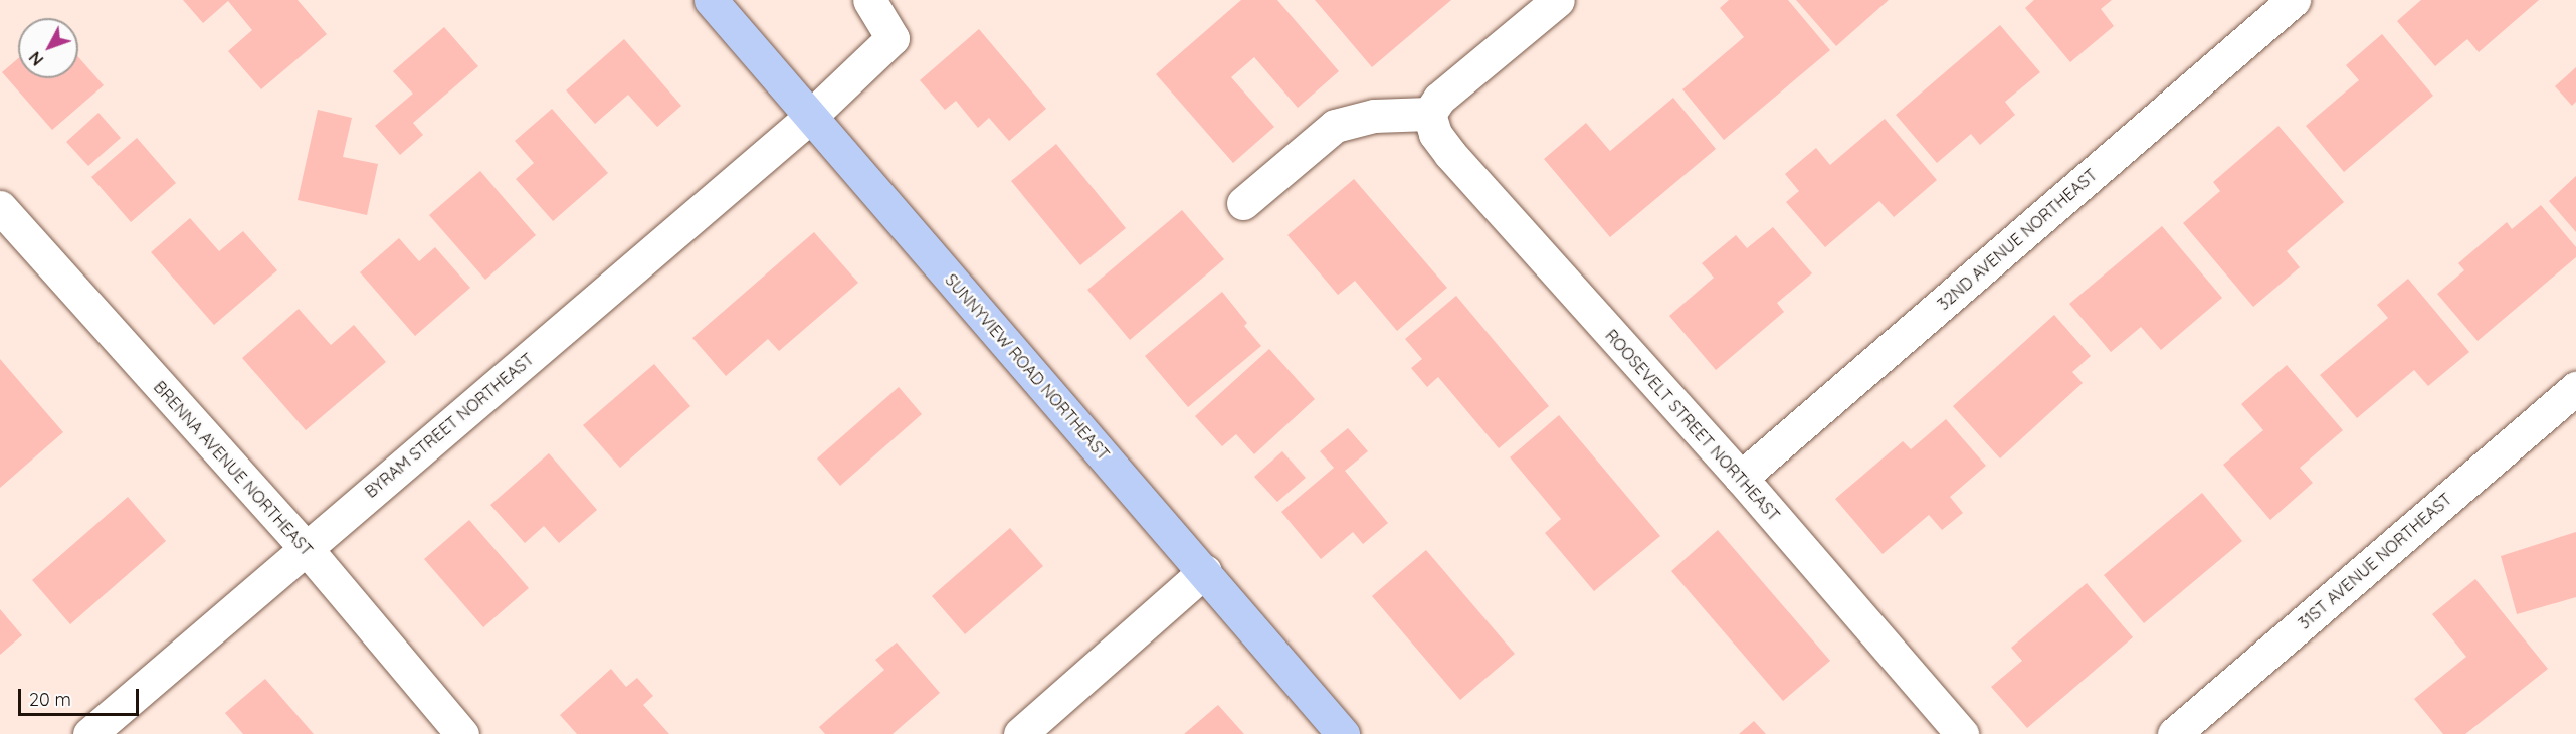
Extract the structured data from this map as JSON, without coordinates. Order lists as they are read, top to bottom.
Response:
{
  "streets": {
    "main road": ["SUNNYVIEW ROAD NORTHEAST"],
    "street": [
      "32ND AVENUE NORTHEAST",
      "BYRAM STREET NORTHEAST",
      "ROOSEVELT STREET NORTHEAST",
      "BRENNA AVENUE NORTHEAST",
      "31ST AVENUE NORTHEAST"
    ]
  },
  "crossings": [
    ["32ND AVENUE NORTHEAST", "ROOSEVELT STREET NORTHEAST"],
    ["SUNNYVIEW ROAD NORTHEAST", "BYRAM STREET NORTHEAST"],
    ["BYRAM STREET NORTHEAST", "BRENNA AVENUE NORTHEAST"]
  ],
  "scale_bar": "20 m",
  "north": "bottom left"
}
